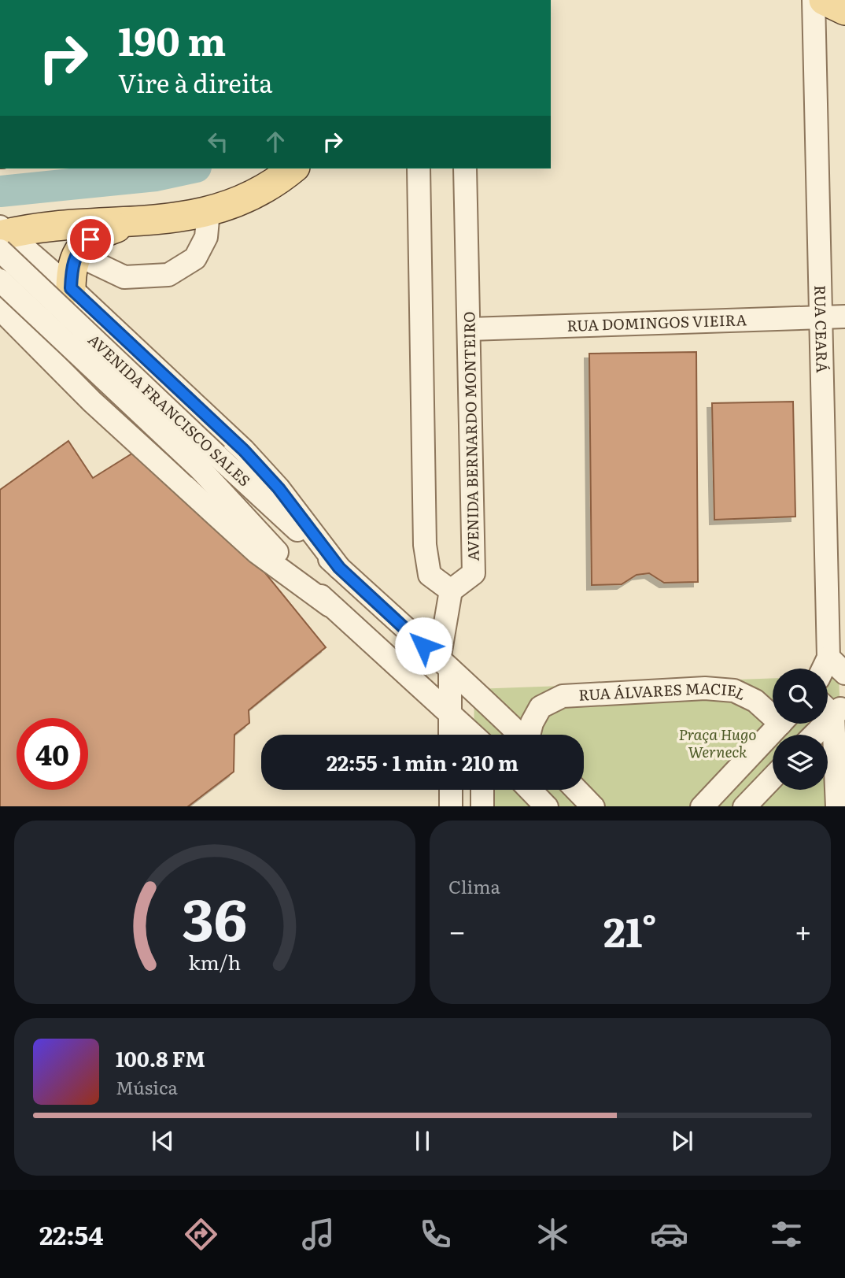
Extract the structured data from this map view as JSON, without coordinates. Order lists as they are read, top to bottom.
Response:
{
  "streets": {
    "street": [
      "RUA DOMINGOS VIEIRA",
      "RUA CEARÁ",
      "AVENIDA FRANCISCO SALES",
      "AVENIDA BERNARDO MONTEIRO",
      "RUA ÁLVARES MACIEL"
    ]
  },
  "crossings": [
    ["RUA DOMINGOS VIEIRA", "RUA CEARÁ"],
    ["RUA DOMINGOS VIEIRA", "AVENIDA BERNARDO MONTEIRO"]
  ],
  "parks": ["Praça Hugo Werneck"],
  "page": {
    "turn": ["190 m", "Vire à direita"],
    "limit": "40",
    "trip": "22:55 · 1 min · 210 m",
    "tile": "Clima",
    "heat": ["−", "21°", "+"],
    "song": ["100.8 FM", "Música"],
    "tabs": "22:54",
    "gauge": ["36", "km/h"]
  }
}
